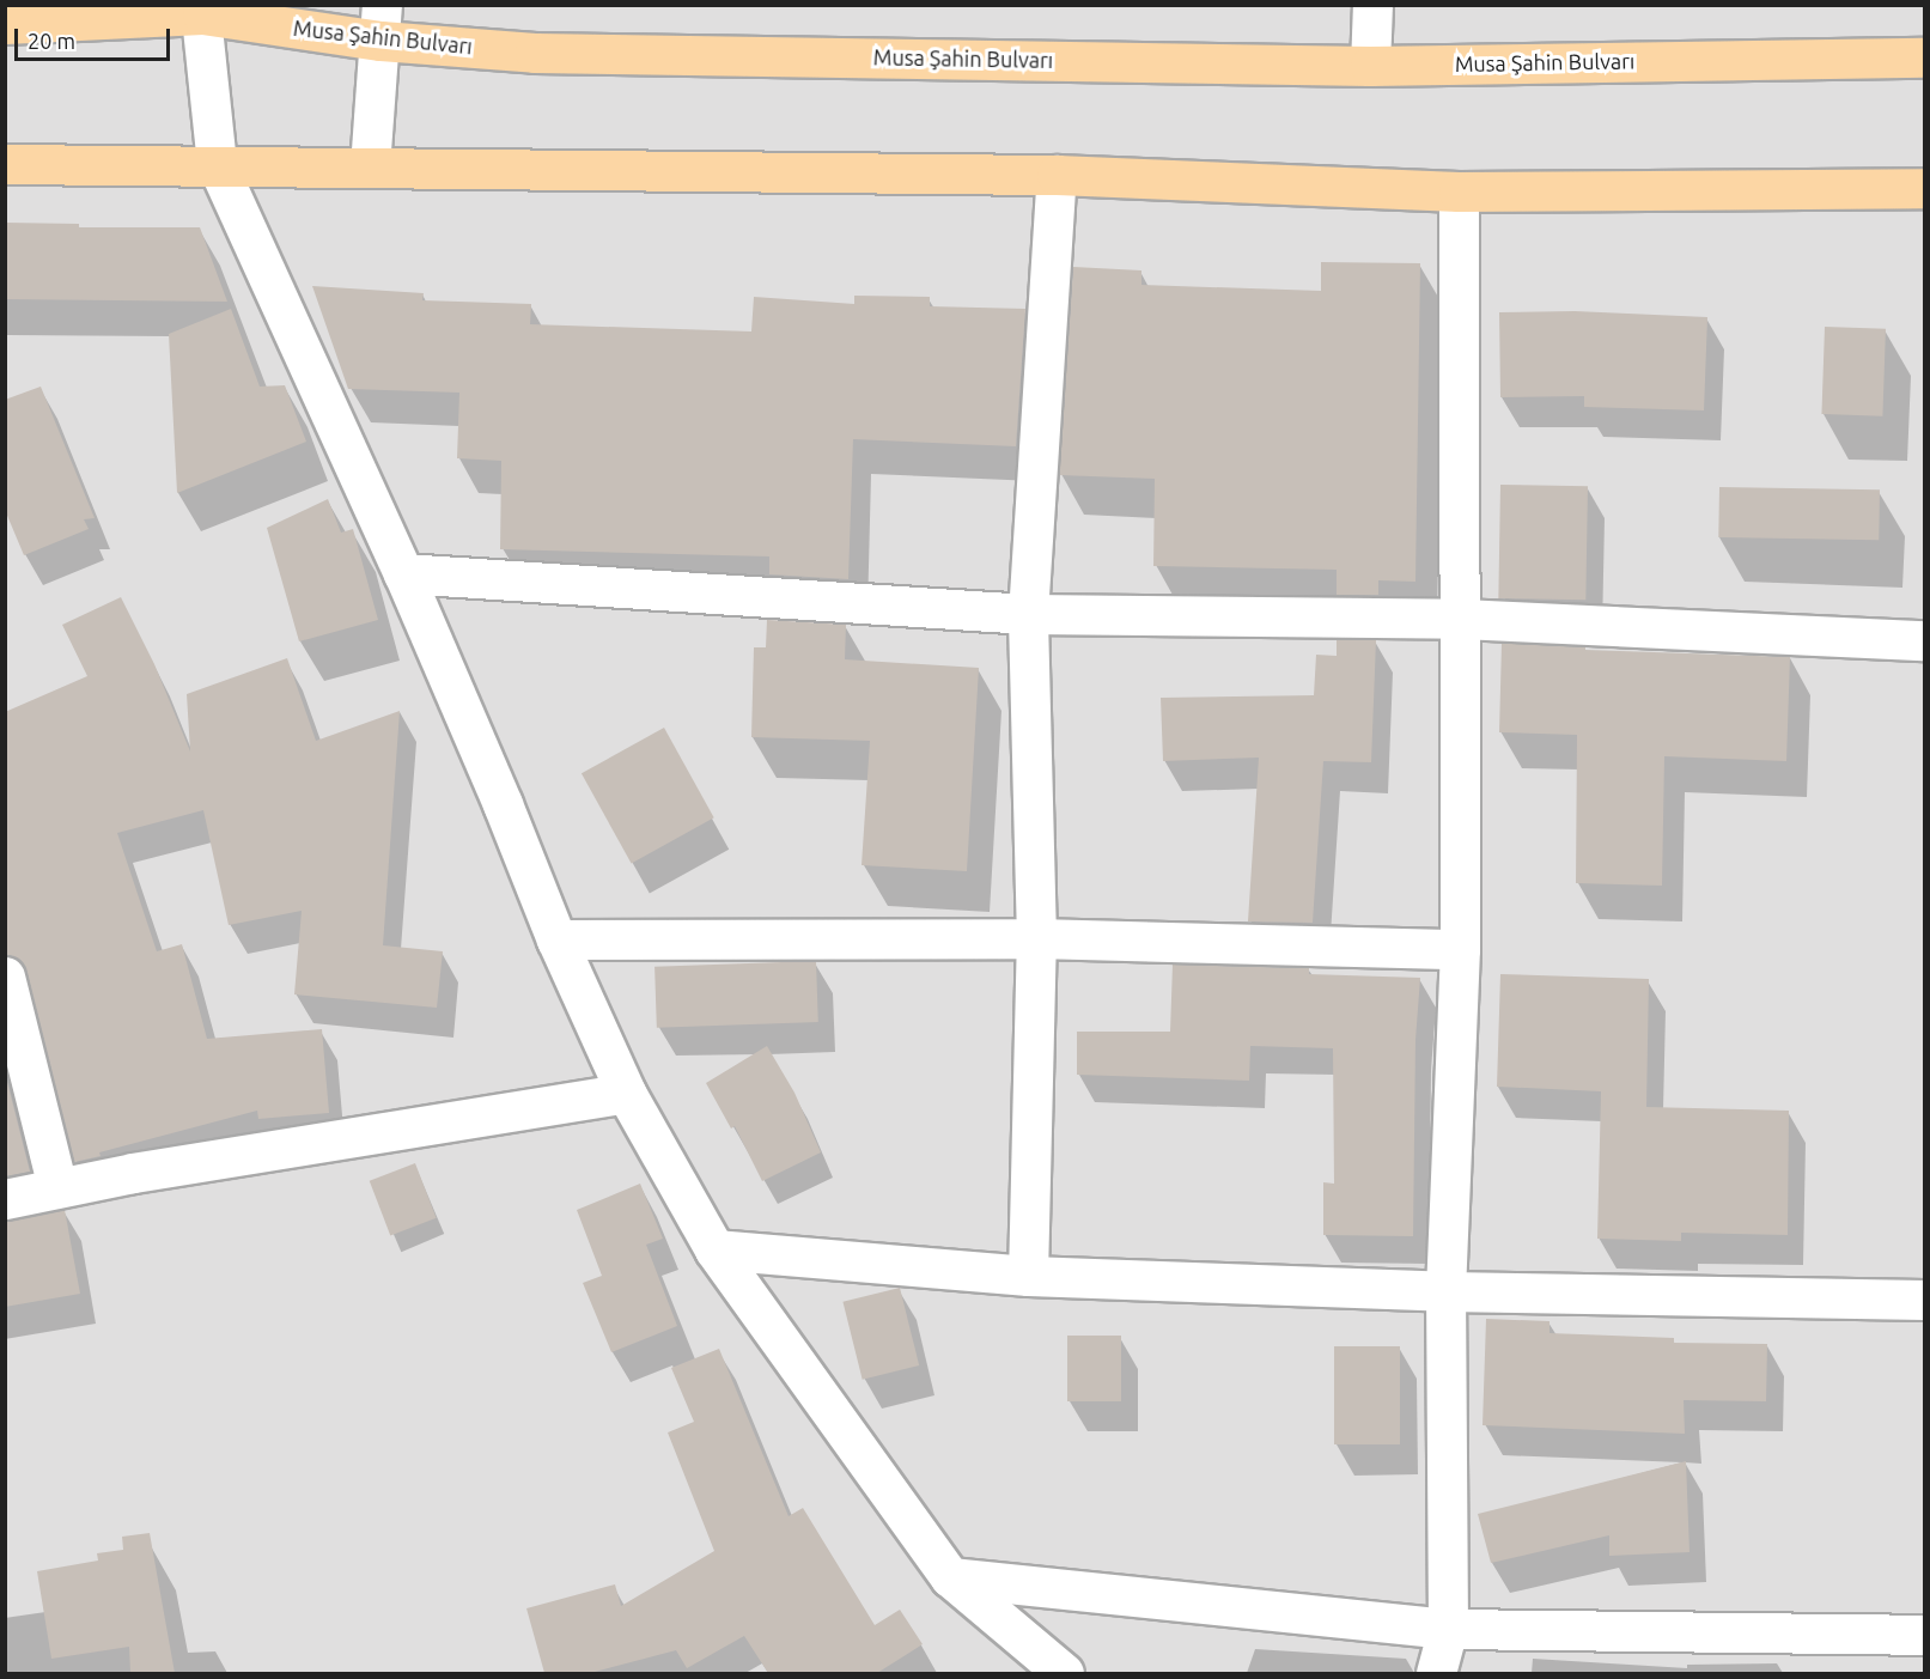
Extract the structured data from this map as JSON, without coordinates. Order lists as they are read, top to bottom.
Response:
{
  "streets": {
    "main road": ["Musa Şahin Bulvarı"]
  },
  "scale_bar": "20 m"
}
